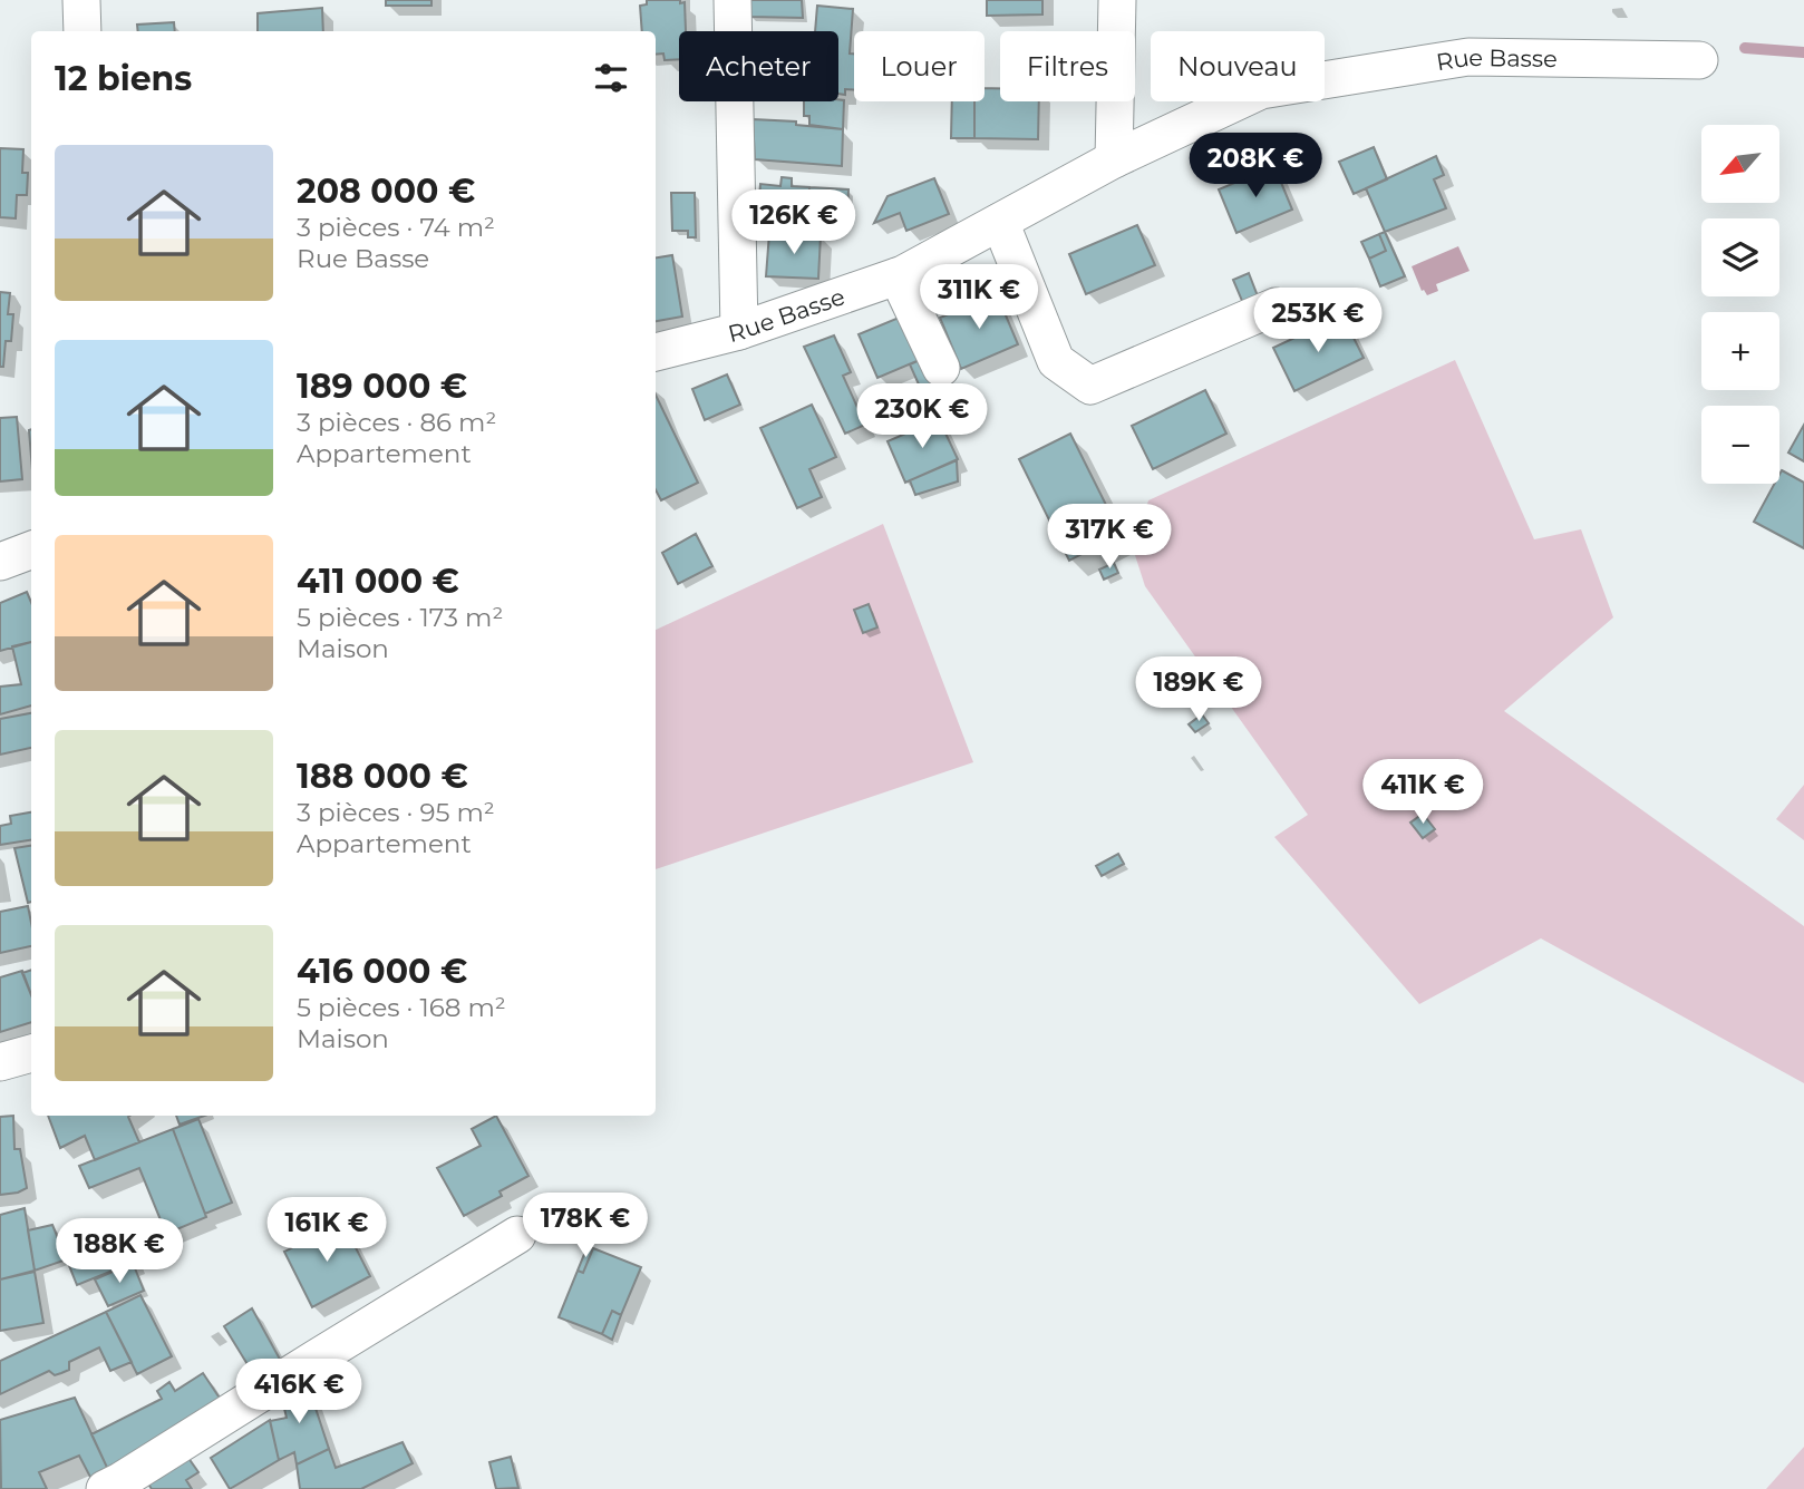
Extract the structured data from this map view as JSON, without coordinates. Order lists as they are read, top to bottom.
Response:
{
  "streets": {
    "street": ["Rue Basse"]
  },
  "north": "bottom left",
  "page": {
    "chip": [
      "Acheter",
      "Louer",
      "Filtres",
      "Nouveau"
    ],
    "heading": "12 biens",
    "map_buttons": ["+", "−"],
    "list": [
      {
        "name": "208 000 €",
        "note": "3 pièces · 74 m² · Rue Basse"
      },
      {
        "name": "189 000 €",
        "note": "3 pièces · 86 m² · Appartement"
      },
      {
        "name": "411 000 €",
        "note": "5 pièces · 173 m² · Maison"
      },
      {
        "name": "188 000 €",
        "note": "3 pièces · 95 m² · Appartement"
      },
      {
        "name": "416 000 €",
        "note": "5 pièces · 168 m² · Maison"
      }
    ],
    "price": [
      "208K €",
      "126K €",
      "311K €",
      "253K €",
      "230K €",
      "317K €",
      "189K €",
      "411K €",
      "178K €",
      "161K €",
      "188K €",
      "416K €"
    ]
  }
}
